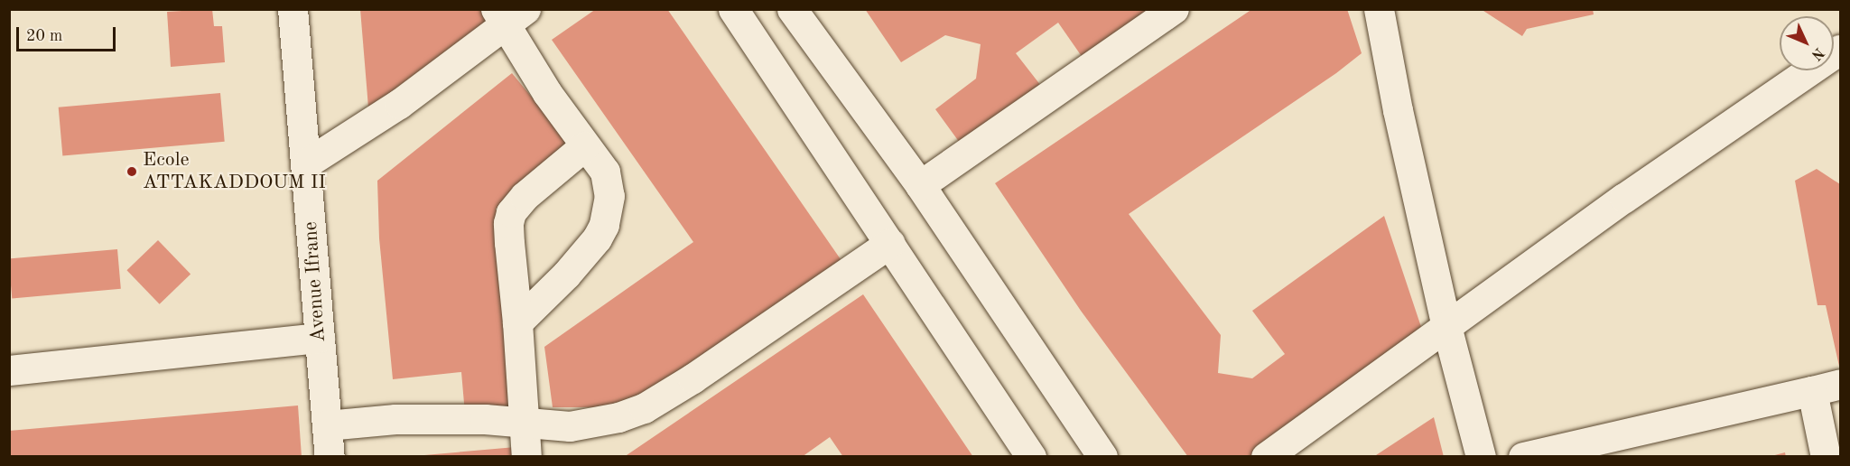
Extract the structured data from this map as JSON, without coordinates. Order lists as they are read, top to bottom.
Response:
{
  "streets": {
    "street": ["Avenue Ifrane"]
  },
  "places": ["Ecole ATTAKADDOUM II"],
  "scale_bar": "20 m",
  "north": "bottom right"
}
